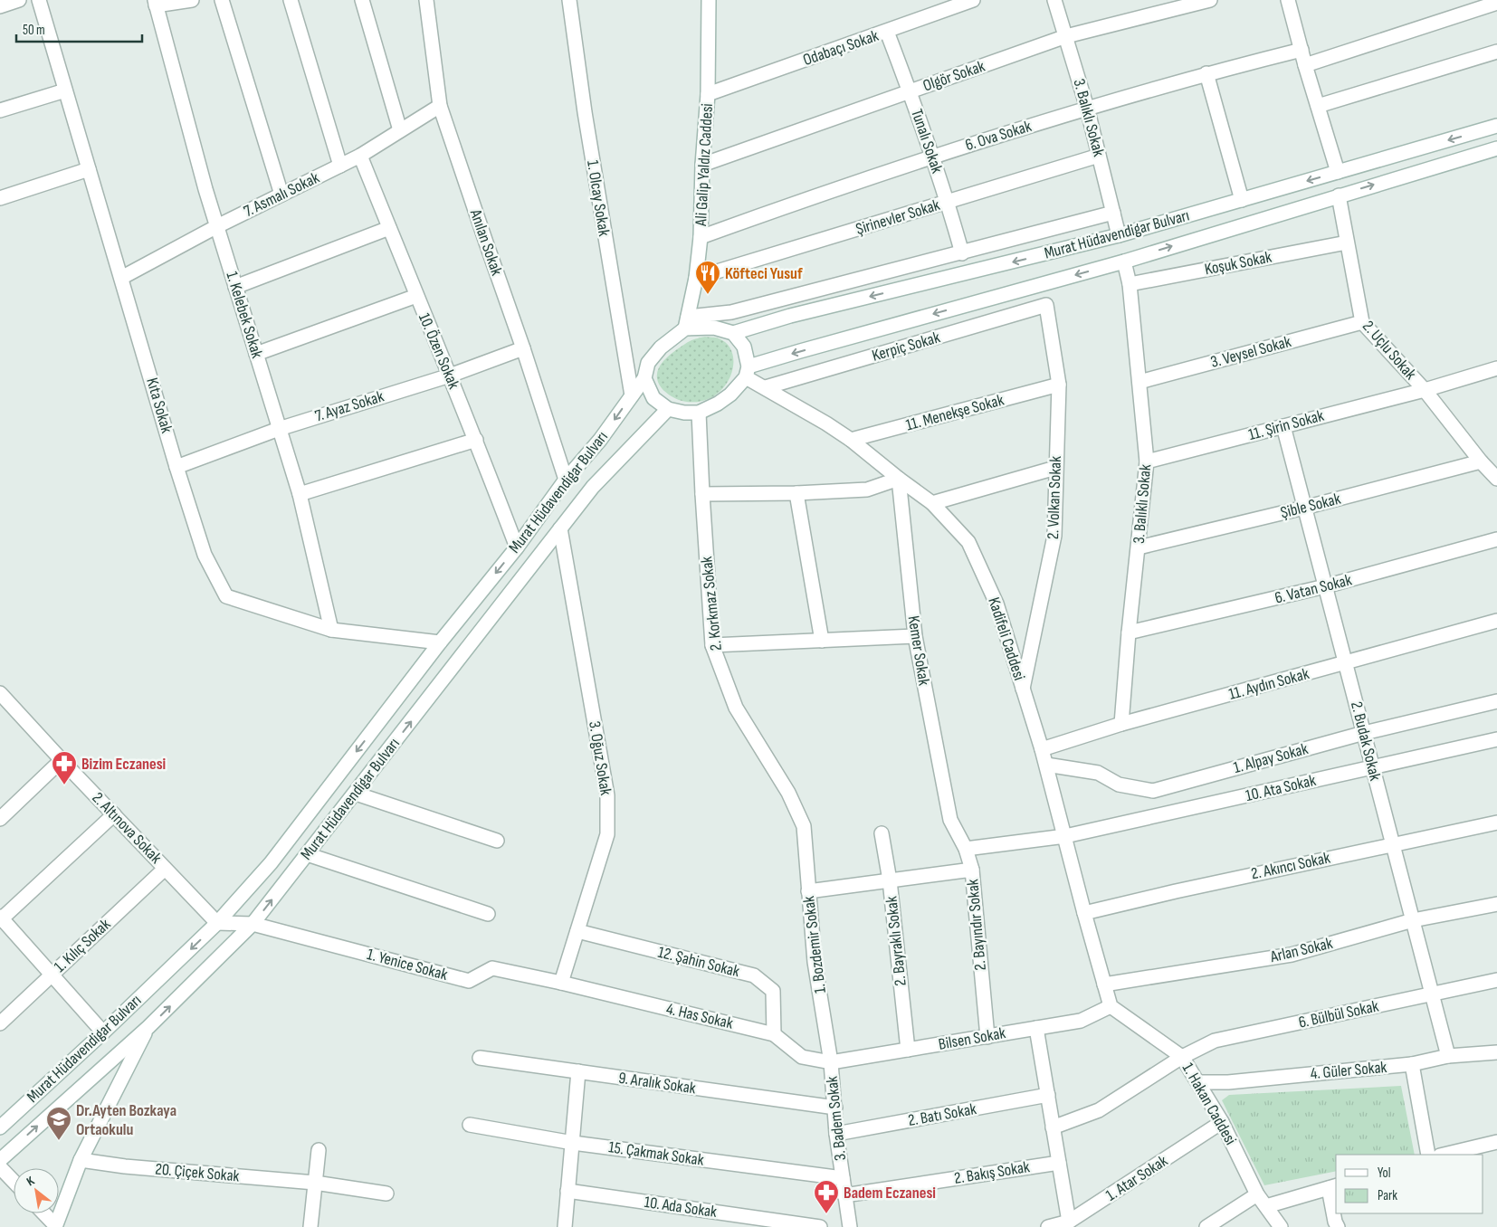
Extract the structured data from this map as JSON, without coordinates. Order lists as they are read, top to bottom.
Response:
{
  "streets": {
    "street": [
      "Odabaçı Sokak",
      "Olgör Sokak",
      "3. Balıklı Sokak",
      "6. Ova Sokak",
      "Tunalı Sokak",
      "Ali Galip Yaldız Caddesi",
      "7. Asmalı Sokak",
      "1. Olcay Sokak",
      "Şirinevler Sokak",
      "Murat Hüdavendigar Bulvarı",
      "Anılan Sokak",
      "Koşuk Sokak",
      "1. Kelebek Sokak",
      "Kerpiç Sokak",
      "2. Uçlu Sokak",
      "10. Özen Sokak",
      "3. Veysel Sokak",
      "Kıta Sokak",
      "7. Ayaz Sokak",
      "11. Menekşe Sokak",
      "11. Şirin Sokak",
      "2. Volkan Sokak",
      "Şible Sokak",
      "6. Vatan Sokak",
      "2. Korkmaz Sokak",
      "Kadifeli Caddesi",
      "Kemer Sokak",
      "11. Aydın Sokak",
      "2. Budak Sokak",
      "3. Oğuz Sokak",
      "1. Alpay Sokak",
      "10. Ata Sokak",
      "2. Altınova Sokak",
      "2. Akıncı Sokak",
      "2. Bayındır Sokak",
      "2. Bayraklı Sokak",
      "1. Bozdemir Sokak",
      "1. Kılıç Sokak",
      "Arlan Sokak",
      "12. Şahin Sokak",
      "1. Yenice Sokak",
      "6. Bülbül Sokak",
      "4. Has Sokak",
      "Bilsen Sokak",
      "4. Güler Sokak",
      "9. Aralık Sokak",
      "1. Hakan Caddesi",
      "2. Batı Sokak",
      "3. Badem Sokak",
      "15. Çakmak Sokak",
      "20. Çiçek Sokak",
      "2. Bakış Sokak",
      "1. Atar Sokak",
      "10. Ada Sokak"
    ]
  },
  "crossings": [
    ["Odabaçı Sokak", "Tunalı Sokak"],
    ["Odabaçı Sokak", "Ali Galip Yaldız Caddesi"],
    ["Olgör Sokak", "3. Balıklı Sokak"],
    ["Olgör Sokak", "Tunalı Sokak"],
    ["Olgör Sokak", "Ali Galip Yaldız Caddesi"],
    ["3. Balıklı Sokak", "6. Ova Sokak"],
    ["3. Balıklı Sokak", "Şirinevler Sokak"],
    ["3. Balıklı Sokak", "Murat Hüdavendigar Bulvarı"],
    ["3. Balıklı Sokak", "Koşuk Sokak"],
    ["3. Balıklı Sokak", "3. Veysel Sokak"],
    ["3. Balıklı Sokak", "11. Şirin Sokak"],
    ["3. Balıklı Sokak", "Şible Sokak"],
    ["3. Balıklı Sokak", "6. Vatan Sokak"],
    ["3. Balıklı Sokak", "11. Aydın Sokak"],
    ["6. Ova Sokak", "Tunalı Sokak"],
    ["6. Ova Sokak", "Ali Galip Yaldız Caddesi"],
    ["Tunalı Sokak", "Şirinevler Sokak"],
    ["Ali Galip Yaldız Caddesi", "Şirinevler Sokak"],
    ["Ali Galip Yaldız Caddesi", "Murat Hüdavendigar Bulvarı"],
    ["Ali Galip Yaldız Caddesi", "2. Korkmaz Sokak"],
    ["Ali Galip Yaldız Caddesi", "Kadifeli Caddesi"],
    ["7. Asmalı Sokak", "Anılan Sokak"],
    ["7. Asmalı Sokak", "1. Kelebek Sokak"],
    ["7. Asmalı Sokak", "10. Özen Sokak"],
    ["7. Asmalı Sokak", "Kıta Sokak"],
    ["1. Olcay Sokak", "Murat Hüdavendigar Bulvarı"],
    ["Murat Hüdavendigar Bulvarı", "Anılan Sokak"],
    ["Murat Hüdavendigar Bulvarı", "2. Uçlu Sokak"],
    ["Murat Hüdavendigar Bulvarı", "10. Özen Sokak"],
    ["Murat Hüdavendigar Bulvarı", "Kıta Sokak"],
    ["Murat Hüdavendigar Bulvarı", "2. Korkmaz Sokak"],
    ["Murat Hüdavendigar Bulvarı", "Kadifeli Caddesi"],
    ["Murat Hüdavendigar Bulvarı", "3. Oğuz Sokak"],
    ["Murat Hüdavendigar Bulvarı", "2. Altınova Sokak"],
    ["Murat Hüdavendigar Bulvarı", "1. Yenice Sokak"],
    ["Anılan Sokak", "7. Ayaz Sokak"],
    ["Koşuk Sokak", "2. Uçlu Sokak"],
    ["1. Kelebek Sokak", "Kıta Sokak"],
    ["1. Kelebek Sokak", "7. Ayaz Sokak"],
    ["Kerpiç Sokak", "2. Volkan Sokak"],
    ["Kerpiç Sokak", "Kadifeli Caddesi"],
    ["2. Uçlu Sokak", "3. Veysel Sokak"],
    ["2. Uçlu Sokak", "11. Şirin Sokak"],
    ["2. Uçlu Sokak", "Şible Sokak"],
    ["10. Özen Sokak", "7. Ayaz Sokak"],
    ["Kıta Sokak", "7. Ayaz Sokak"],
    ["11. Menekşe Sokak", "2. Volkan Sokak"],
    ["11. Menekşe Sokak", "Kadifeli Caddesi"],
    ["11. Şirin Sokak", "2. Budak Sokak"],
    ["2. Volkan Sokak", "Kadifeli Caddesi"],
    ["Şible Sokak", "2. Budak Sokak"],
    ["6. Vatan Sokak", "2. Budak Sokak"],
    ["2. Korkmaz Sokak", "Kadifeli Caddesi"],
    ["2. Korkmaz Sokak", "1. Bozdemir Sokak"],
    ["Kadifeli Caddesi", "Kemer Sokak"],
    ["Kadifeli Caddesi", "11. Aydın Sokak"],
    ["Kadifeli Caddesi", "1. Alpay Sokak"],
    ["Kadifeli Caddesi", "10. Ata Sokak"],
    ["Kadifeli Caddesi", "2. Akıncı Sokak"],
    ["Kadifeli Caddesi", "Arlan Sokak"],
    ["Kadifeli Caddesi", "Bilsen Sokak"],
    ["Kadifeli Caddesi", "1. Hakan Caddesi"],
    ["Kemer Sokak", "10. Ata Sokak"],
    ["Kemer Sokak", "2. Bayındır Sokak"],
    ["11. Aydın Sokak", "2. Budak Sokak"],
    ["2. Budak Sokak", "1. Alpay Sokak"],
    ["2. Budak Sokak", "10. Ata Sokak"],
    ["2. Budak Sokak", "2. Akıncı Sokak"],
    ["2. Budak Sokak", "Arlan Sokak"],
    ["2. Budak Sokak", "6. Bülbül Sokak"],
    ["2. Budak Sokak", "4. Güler Sokak"],
    ["3. Oğuz Sokak", "12. Şahin Sokak"],
    ["3. Oğuz Sokak", "1. Yenice Sokak"],
    ["3. Oğuz Sokak", "4. Has Sokak"],
    ["2. Altınova Sokak", "1. Kılıç Sokak"],
    ["2. Altınova Sokak", "1. Yenice Sokak"],
    ["2. Bayındır Sokak", "2. Bayraklı Sokak"],
    ["2. Bayındır Sokak", "1. Bozdemir Sokak"],
    ["2. Bayındır Sokak", "Bilsen Sokak"],
    ["2. Bayraklı Sokak", "Bilsen Sokak"],
    ["1. Bozdemir Sokak", "4. Has Sokak"],
    ["1. Bozdemir Sokak", "Bilsen Sokak"],
    ["1. Bozdemir Sokak", "3. Badem Sokak"],
    ["12. Şahin Sokak", "4. Has Sokak"],
    ["1. Yenice Sokak", "4. Has Sokak"],
    ["6. Bülbül Sokak", "1. Hakan Caddesi"],
    ["4. Has Sokak", "Bilsen Sokak"],
    ["4. Has Sokak", "3. Badem Sokak"],
    ["Bilsen Sokak", "1. Hakan Caddesi"],
    ["Bilsen Sokak", "3. Badem Sokak"],
    ["4. Güler Sokak", "1. Hakan Caddesi"],
    ["9. Aralık Sokak", "3. Badem Sokak"],
    ["1. Hakan Caddesi", "1. Atar Sokak"],
    ["2. Batı Sokak", "3. Badem Sokak"],
    ["3. Badem Sokak", "15. Çakmak Sokak"],
    ["3. Badem Sokak", "2. Bakış Sokak"]
  ],
  "places": {
    "restaurant": ["Köfteci Yusuf"],
    "pharmacy": ["Bizim Eczanesi", "Badem Eczanesi"],
    "school or university": ["Dr.Ayten Bozkaya Ortaokulu"]
  },
  "legend": ["Yol", "Park"],
  "scale_bar": "50 m",
  "north": "top left"
}
